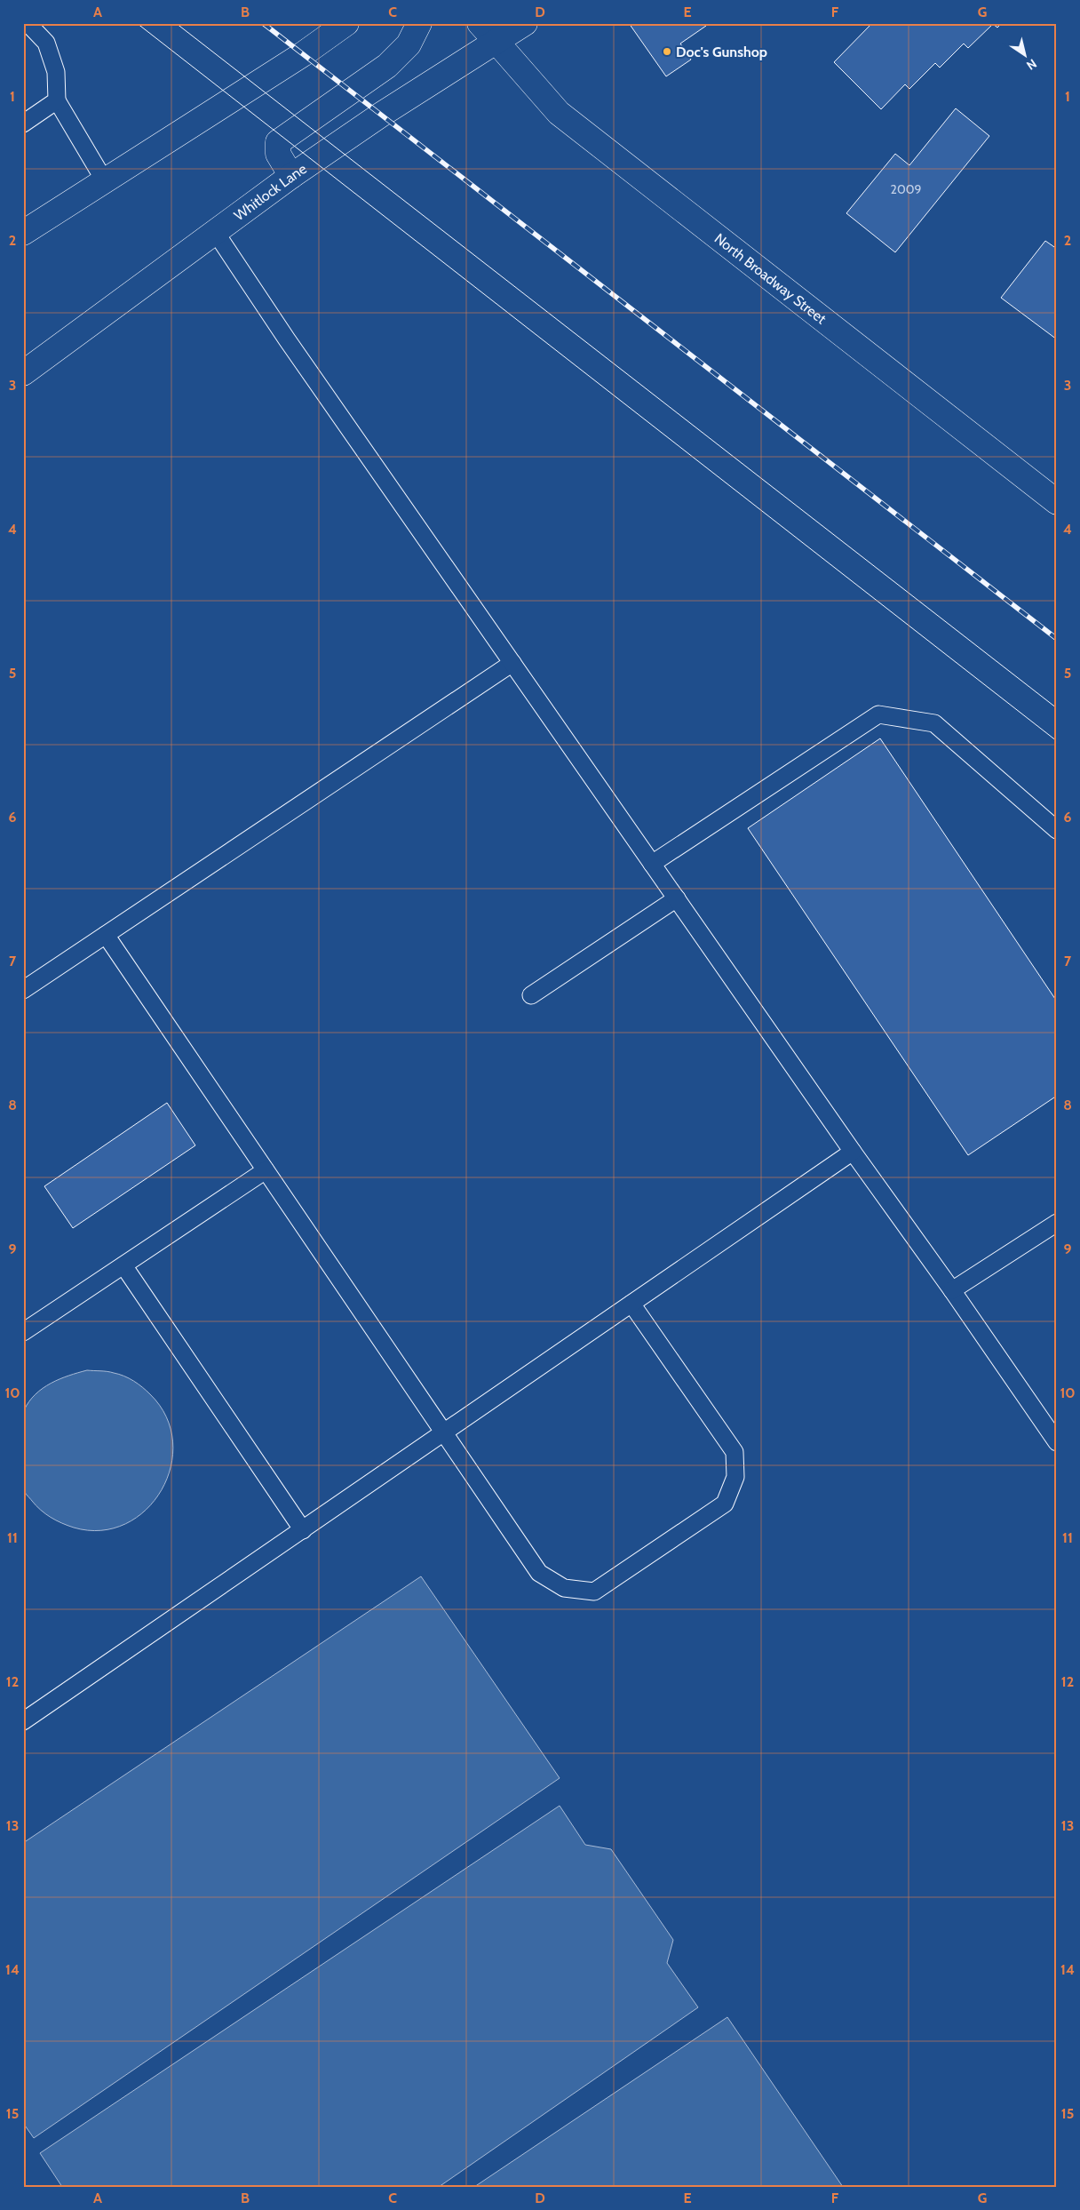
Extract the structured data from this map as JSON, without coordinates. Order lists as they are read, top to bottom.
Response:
{
  "streets": {
    "main road": ["Whitlock Lane", "North Broadway Street"]
  },
  "crossings": [
    ["Whitlock Lane", "North Broadway Street"]
  ],
  "places": ["Doc's Gunshop"],
  "house_numbers": ["2009"],
  "north": "bottom right",
  "grid": {
    "columns": [
      "A",
      "B",
      "C",
      "D",
      "E",
      "F",
      "G"
    ],
    "rows": [
      "1",
      "2",
      "3",
      "4",
      "5",
      "6",
      "7",
      "8",
      "9",
      "10",
      "11",
      "12",
      "13",
      "14",
      "15"
    ]
  }
}
